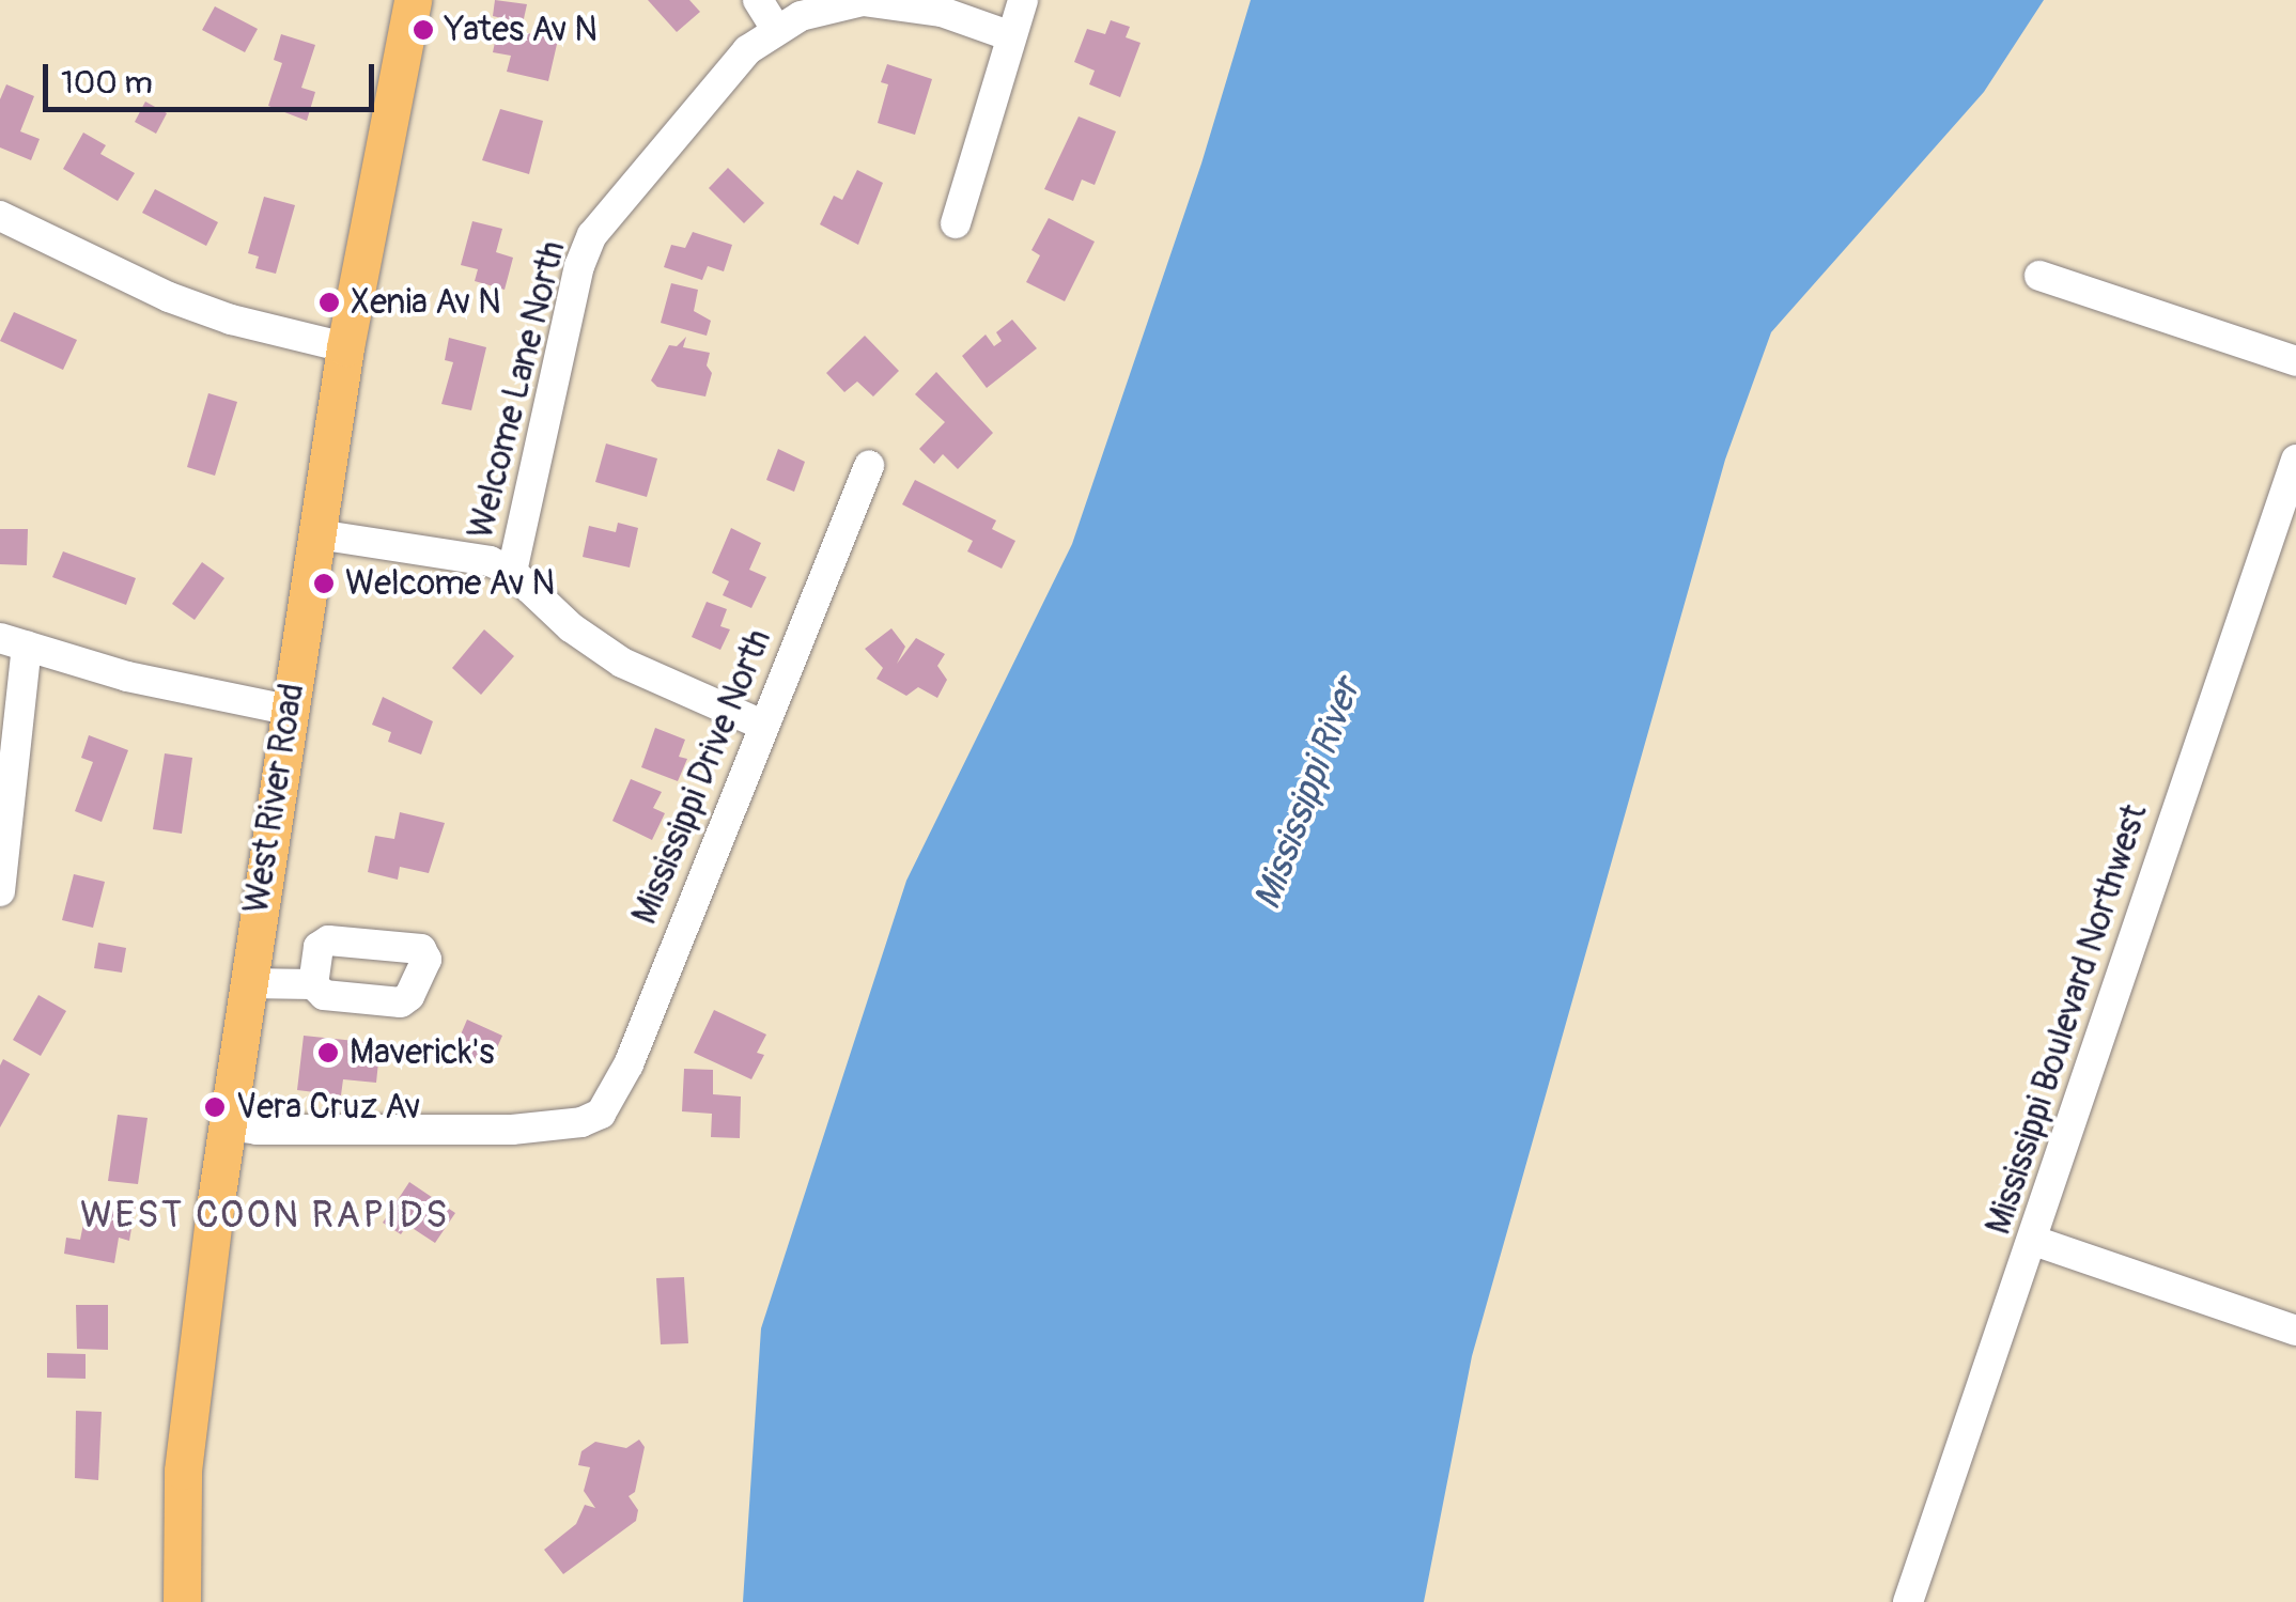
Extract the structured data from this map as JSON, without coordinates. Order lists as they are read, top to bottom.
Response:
{
  "streets": {
    "main road": ["West River Road"],
    "street": ["Welcome Lane North", "Mississippi Drive North", "Mississippi Boulevard Northwest"]
  },
  "crossings": [
    ["Mississippi Drive North", "West River Road"]
  ],
  "districts": ["WEST COON RAPIDS"],
  "water": ["Mississippi River"],
  "places": [
    "Yates Av N",
    "Xenia Av N",
    "Welcome Av N",
    "Maverick's",
    "Vera Cruz Av"
  ],
  "scale_bar": "100 m"
}
